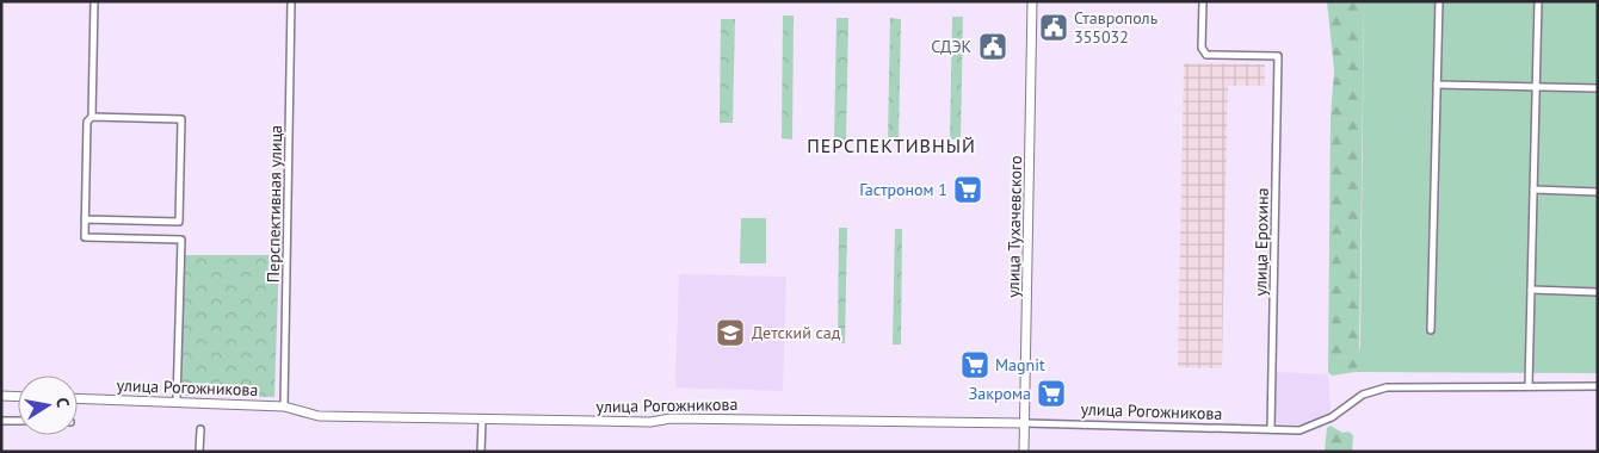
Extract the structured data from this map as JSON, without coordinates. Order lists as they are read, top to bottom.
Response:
{
  "streets": {
    "street": [
      "Перспективная улица",
      "улица Тухачевского",
      "улица Ерохина",
      "улица Рогожникова"
    ]
  },
  "crossings": [
    ["Перспективная улица", "улица Рогожникова"],
    ["улица Тухачевского", "улица Рогожникова"],
    ["улица Ерохина", "улица Рогожникова"]
  ],
  "districts": ["ПЕРСПЕКТИВНЫЙ"],
  "places": {
    "public building": ["Ставрополь 355032", "СДЭК"],
    "supermarket": ["Гастроном 1", "Magnit", "Закрома"],
    "school or university": ["Детский сад"]
  },
  "north": "right"
}
